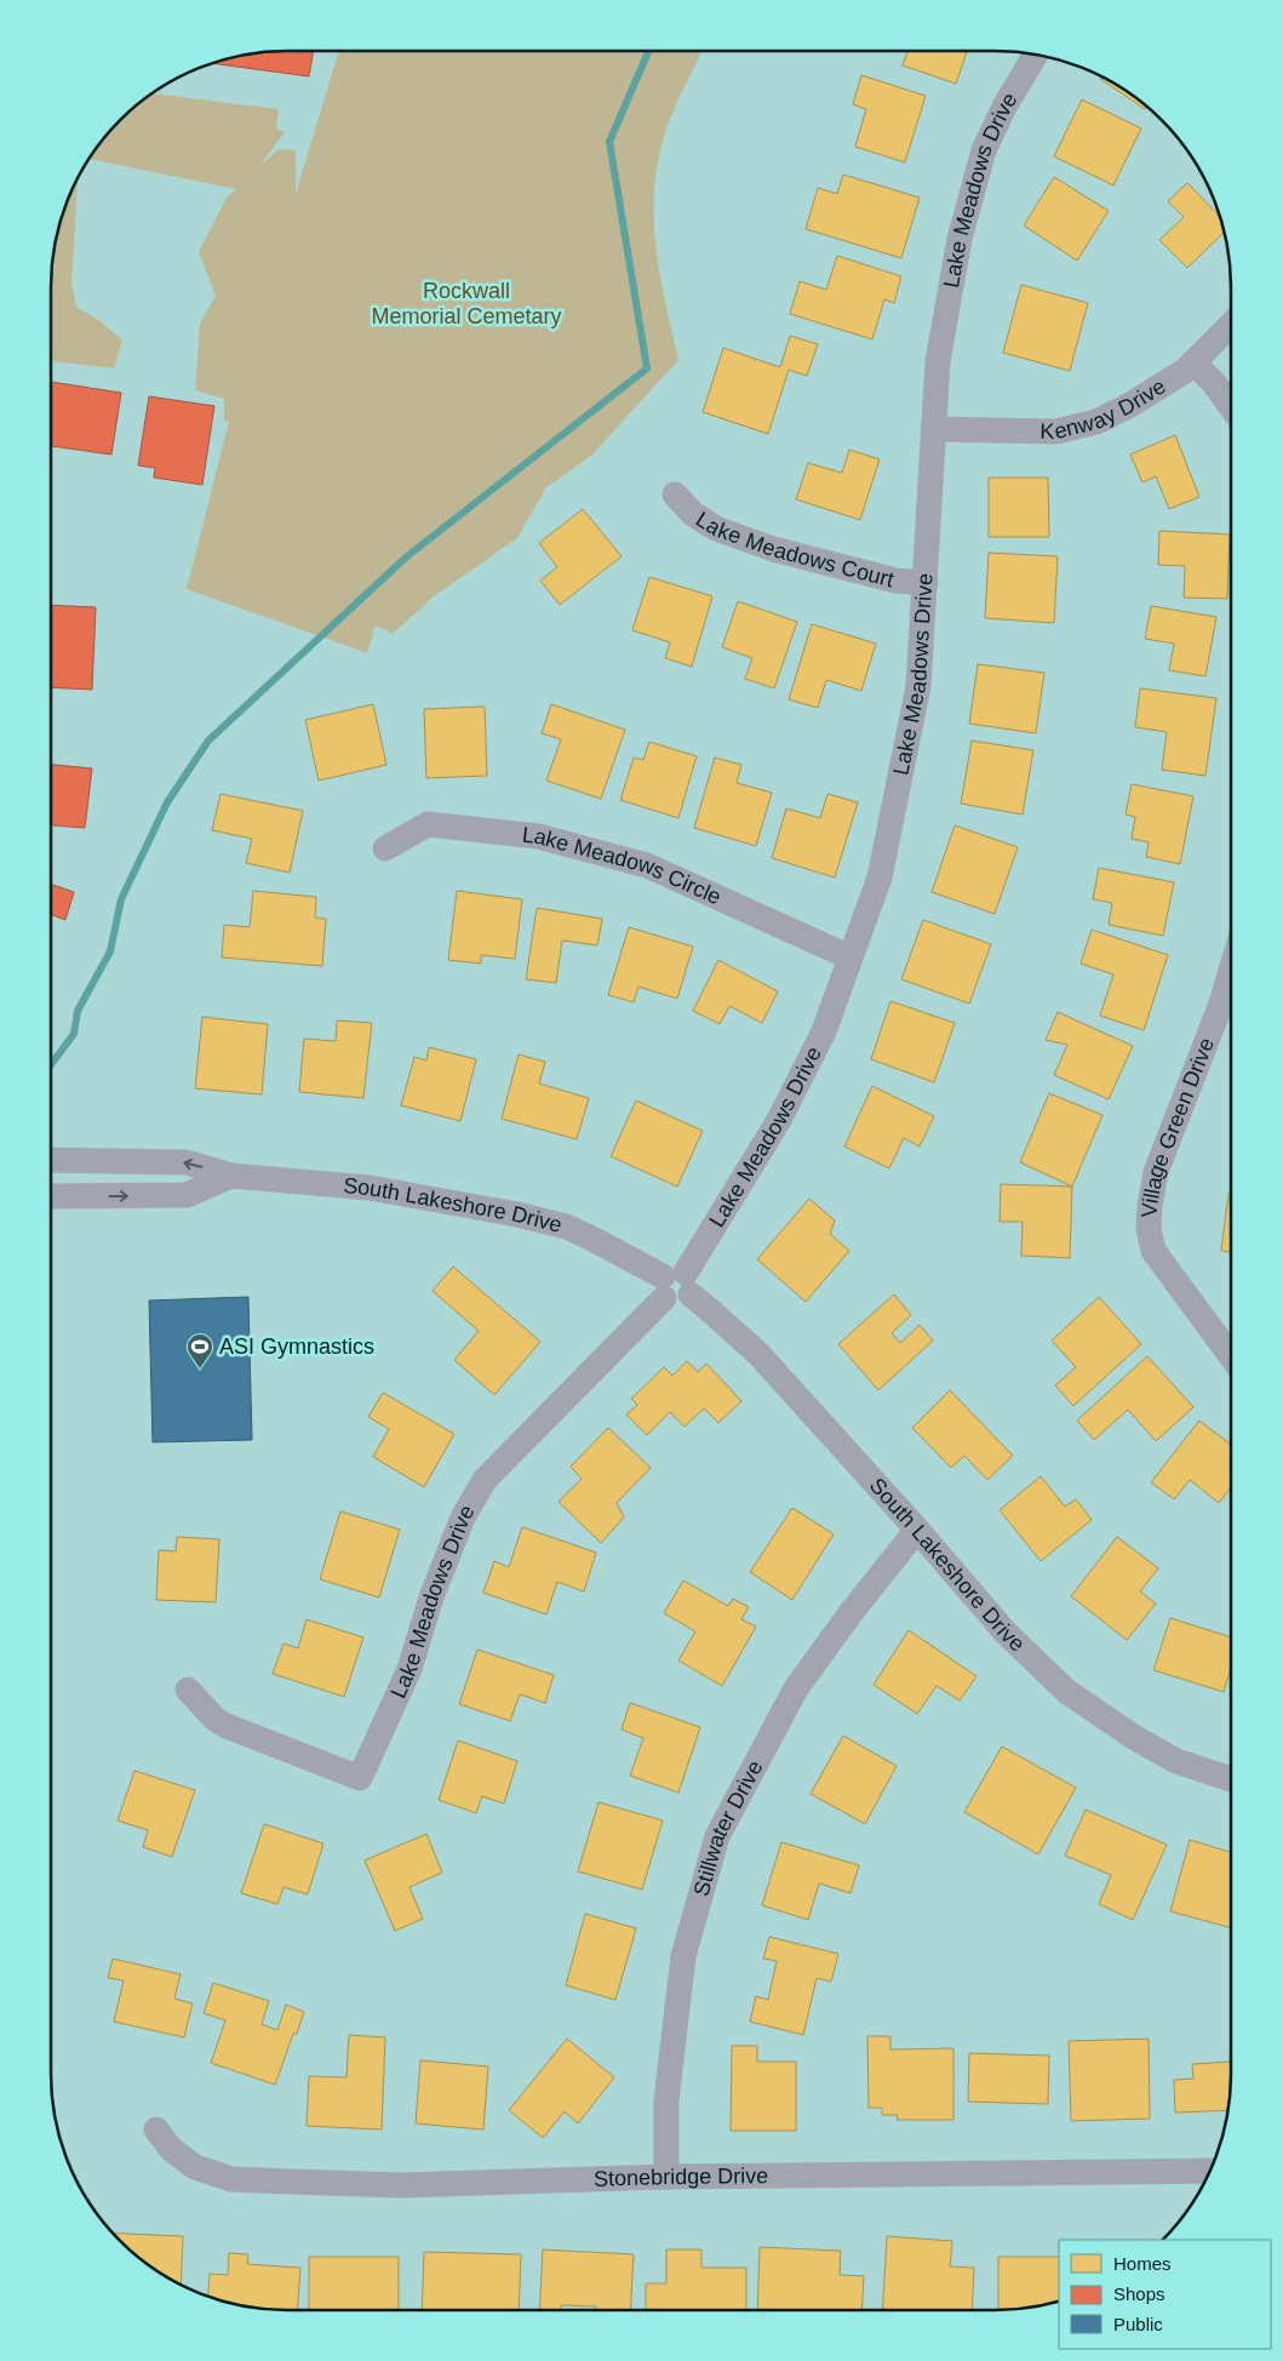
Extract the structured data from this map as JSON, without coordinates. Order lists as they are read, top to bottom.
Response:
{
  "streets": {
    "street": [
      "Lake Meadows Drive",
      "Kenway Drive",
      "Lake Meadows Court",
      "Lake Meadows Circle",
      "Village Green Drive",
      "South Lakeshore Drive",
      "Stillwater Drive",
      "Stonebridge Drive"
    ]
  },
  "crossings": [
    ["Lake Meadows Drive", "Kenway Drive"],
    ["Lake Meadows Drive", "Lake Meadows Court"],
    ["Lake Meadows Drive", "Lake Meadows Circle"],
    ["Lake Meadows Drive", "South Lakeshore Drive"],
    ["South Lakeshore Drive", "Stillwater Drive"],
    ["Stillwater Drive", "Stonebridge Drive"]
  ],
  "parks": ["Rockwall Memorial Cemetary"],
  "places": {
    "sports": ["ASI Gymnastics"]
  },
  "legend": ["Homes", "Shops", "Public"]
}
